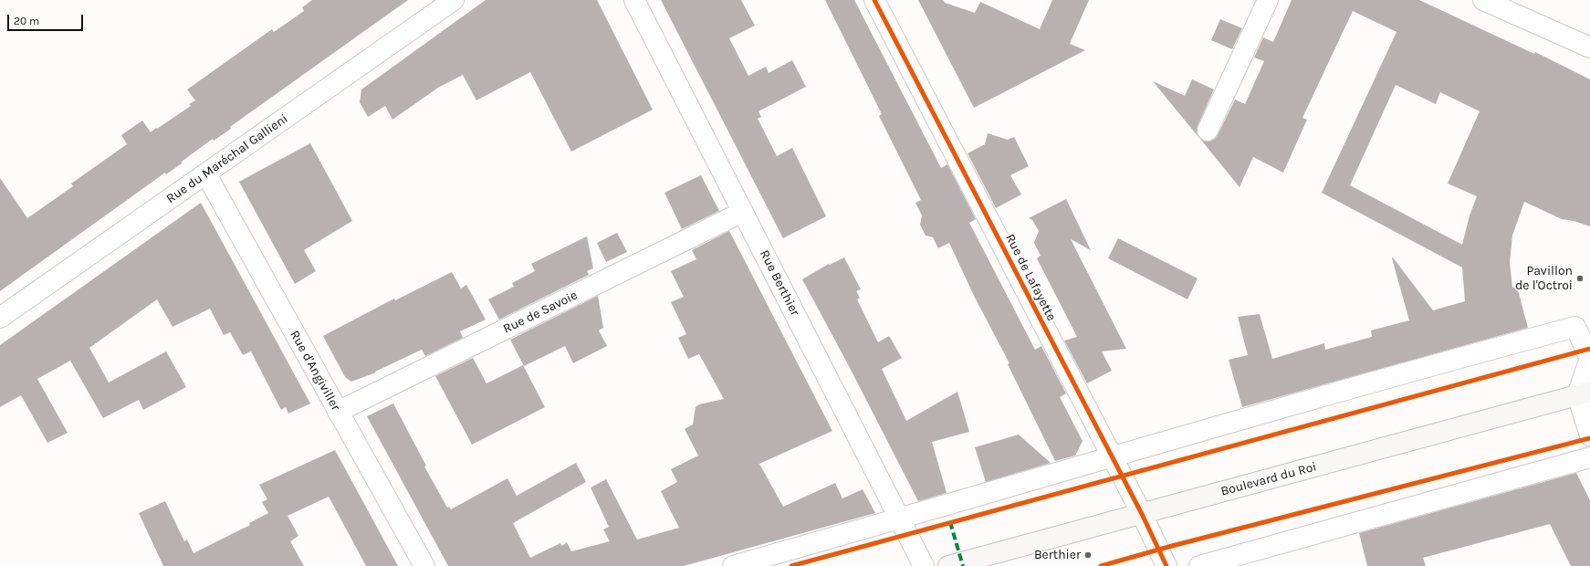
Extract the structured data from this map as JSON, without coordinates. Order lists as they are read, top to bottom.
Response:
{
  "streets": {
    "main road": ["Boulevard du Roi"],
    "street": [
      "Rue du Maréchal Gallieni",
      "Rue de Lafayette",
      "Rue Berthier",
      "Rue de Savoie",
      "Rue d'Angiviller"
    ]
  },
  "crossings": [
    ["Rue du Maréchal Gallieni", "Rue d'Angiviller"],
    ["Rue de Lafayette", "Boulevard du Roi"],
    ["Rue Berthier", "Rue de Savoie"],
    ["Rue de Savoie", "Rue d'Angiviller"]
  ],
  "places": ["Pavillon de l'Octroi", "Berthier"],
  "scale_bar": "20 m"
}
